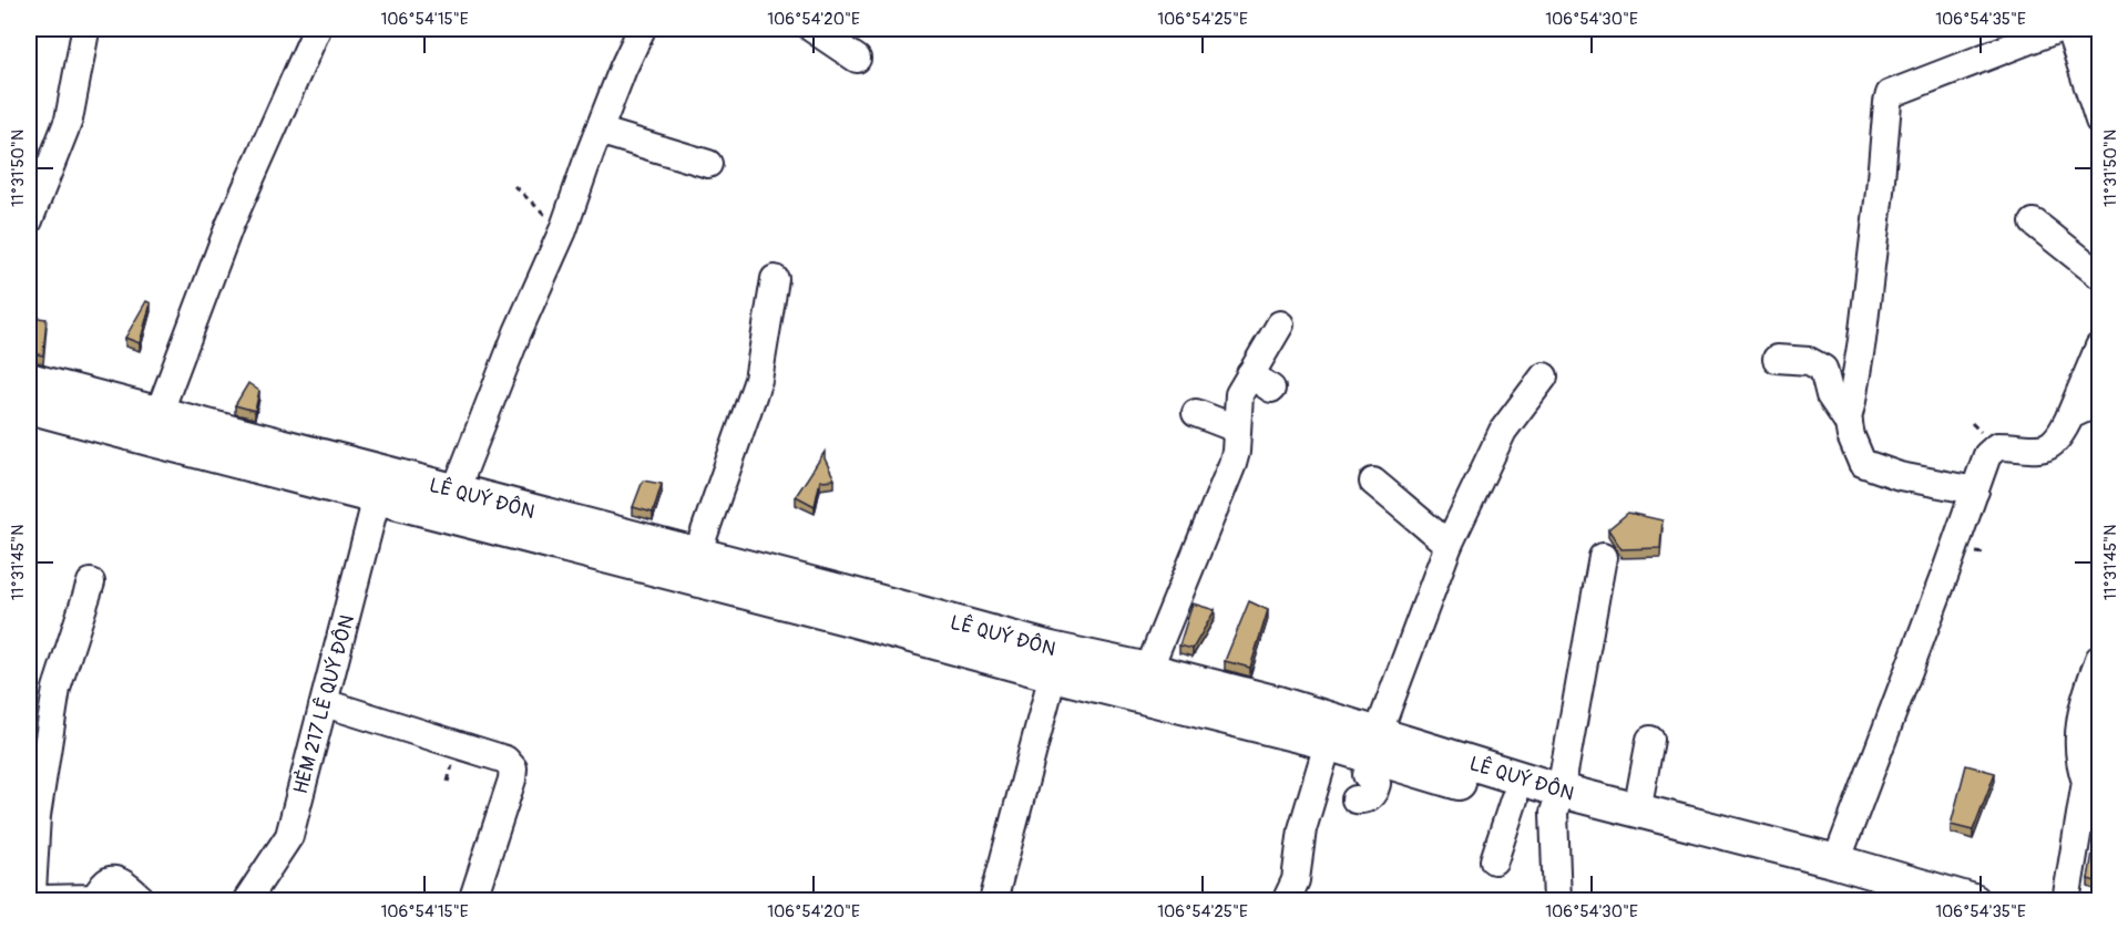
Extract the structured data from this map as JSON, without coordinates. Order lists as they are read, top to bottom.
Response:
{
  "streets": {
    "main road": ["LÊ QUÝ ĐÔN"],
    "street": ["HẺM 217 LÊ QUÝ ĐÔN"]
  },
  "crossings": [
    ["LÊ QUÝ ĐÔN", "HẺM 217 LÊ QUÝ ĐÔN"]
  ],
  "coordinates": [
    "106°54'15\"E",
    "106°54'20\"E",
    "106°54'25\"E",
    "106°54'30\"E",
    "106°54'35\"E",
    "11°31'50\"N",
    "11°31'45\"N"
  ]
}
